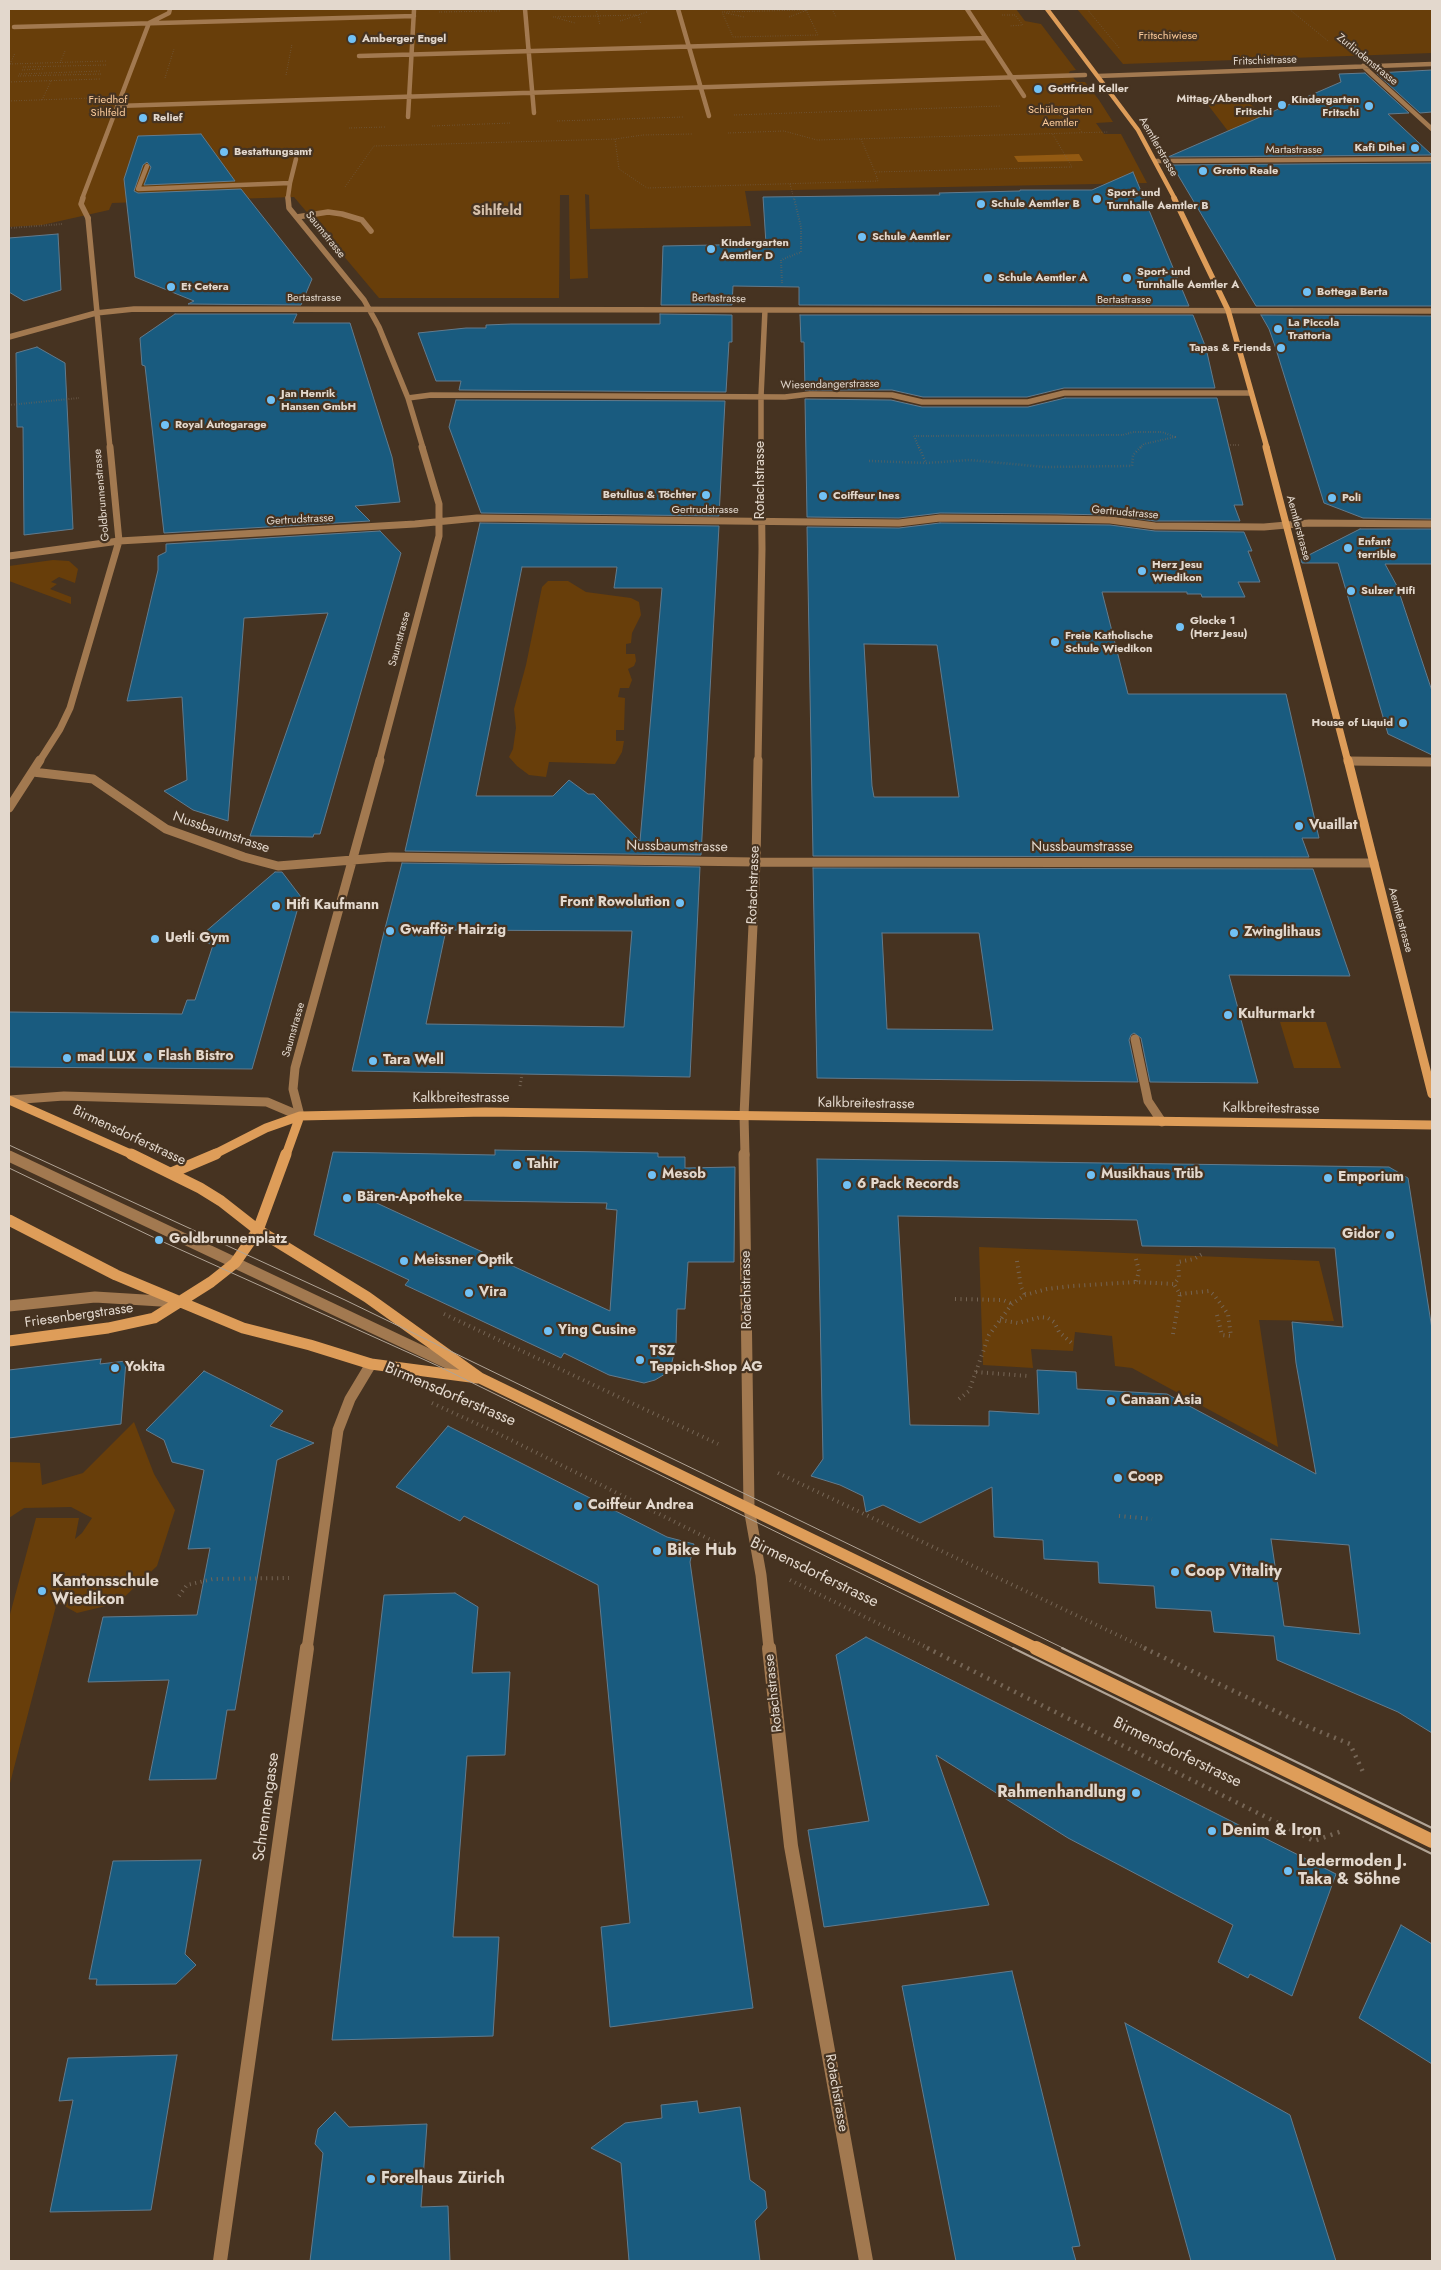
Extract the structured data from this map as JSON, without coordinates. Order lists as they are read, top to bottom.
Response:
{
  "streets": {
    "street": [
      "Zurlindenstrasse",
      "Fritschistrasse",
      "Aemtlerstrasse",
      "Martastrasse",
      "Saumstrasse",
      "Bertastrasse",
      "Wiesendangerstrasse",
      "Rotachstrasse",
      "Goldbrunnenstrasse",
      "Gertrudstrasse",
      "Nussbaumstrasse",
      "Kalkbreitestrasse",
      "Birmensdorferstrasse",
      "Friesenbergstrasse",
      "Schrennengasse"
    ]
  },
  "crossings": [
    ["Zurlindenstrasse", "Fritschistrasse"],
    ["Fritschistrasse", "Aemtlerstrasse"],
    ["Aemtlerstrasse", "Martastrasse"],
    ["Aemtlerstrasse", "Bertastrasse"],
    ["Aemtlerstrasse", "Wiesendangerstrasse"],
    ["Aemtlerstrasse", "Gertrudstrasse"],
    ["Aemtlerstrasse", "Nussbaumstrasse"],
    ["Saumstrasse", "Bertastrasse"],
    ["Saumstrasse", "Wiesendangerstrasse"],
    ["Saumstrasse", "Gertrudstrasse"],
    ["Saumstrasse", "Nussbaumstrasse"],
    ["Saumstrasse", "Kalkbreitestrasse"],
    ["Bertastrasse", "Rotachstrasse"],
    ["Bertastrasse", "Goldbrunnenstrasse"],
    ["Wiesendangerstrasse", "Rotachstrasse"],
    ["Rotachstrasse", "Gertrudstrasse"],
    ["Rotachstrasse", "Nussbaumstrasse"],
    ["Rotachstrasse", "Kalkbreitestrasse"],
    ["Rotachstrasse", "Birmensdorferstrasse"],
    ["Goldbrunnenstrasse", "Gertrudstrasse"],
    ["Goldbrunnenstrasse", "Nussbaumstrasse"],
    ["Kalkbreitestrasse", "Birmensdorferstrasse"],
    ["Birmensdorferstrasse", "Friesenbergstrasse"],
    ["Birmensdorferstrasse", "Schrennengasse"]
  ],
  "districts": ["Sihlfeld"],
  "parks": ["Fritschiwiese", "Friedhof Sihlfeld", "Schülergarten Aemtler"],
  "places": [
    "Amberger Engel",
    "Gottfried Keller",
    "Mittag-/Abendhort Fritschi",
    "Kindergarten Fritschi",
    "Relief",
    "Kafi Dihei",
    "Bestattungsamt",
    "Grotto Reale",
    "Sport- und Turnhalle Aemtler B",
    "Schule Aemtler B",
    "Schule Aemtler",
    "Kindergarten Aemtler D",
    "Schule Aemtler A",
    "Sport- und Turnhalle Aemtler A",
    "Et Cetera",
    "Bottega Berta",
    "La Piccola Trattoria",
    "Tapas & Friends",
    "Jan Henrik Hansen GmbH",
    "Royal Autogarage",
    "Betulius & Töchter",
    "Coiffeur Ines",
    "Poli",
    "Enfant terrible",
    "Herz Jesu Wiedikon",
    "Sulzer Hifi",
    "Glocke 1 (Herz Jesu)",
    "Freie Katholische Schule Wiedikon",
    "House of Liquid",
    "Vuaillat",
    "Front Rowolution",
    "Hifi Kaufmann",
    "Gwafför Hairzig",
    "Zwinglihaus",
    "Uetli Gym",
    "Kulturmarkt",
    "Flash Bistro",
    "mad LUX",
    "Tara Well",
    "Tahir",
    "Mesob",
    "Musikhaus Trüb",
    "Emporium",
    "6 Pack Records",
    "Bären-Apotheke",
    "Gidor",
    "Goldbrunnenplatz",
    "Meissner Optik",
    "Vira",
    "Ying Cusine",
    "TSZ Teppich-Shop AG",
    "Yokita",
    "Canaan Asia",
    "Coop",
    "Coiffeur Andrea",
    "Bike Hub",
    "Coop Vitality",
    "Kantonsschule Wiedikon",
    "Rahmenhandlung",
    "Denim & Iron",
    "Ledermoden J. Taka & Söhne",
    "Forelhaus Zürich"
  ]
}
